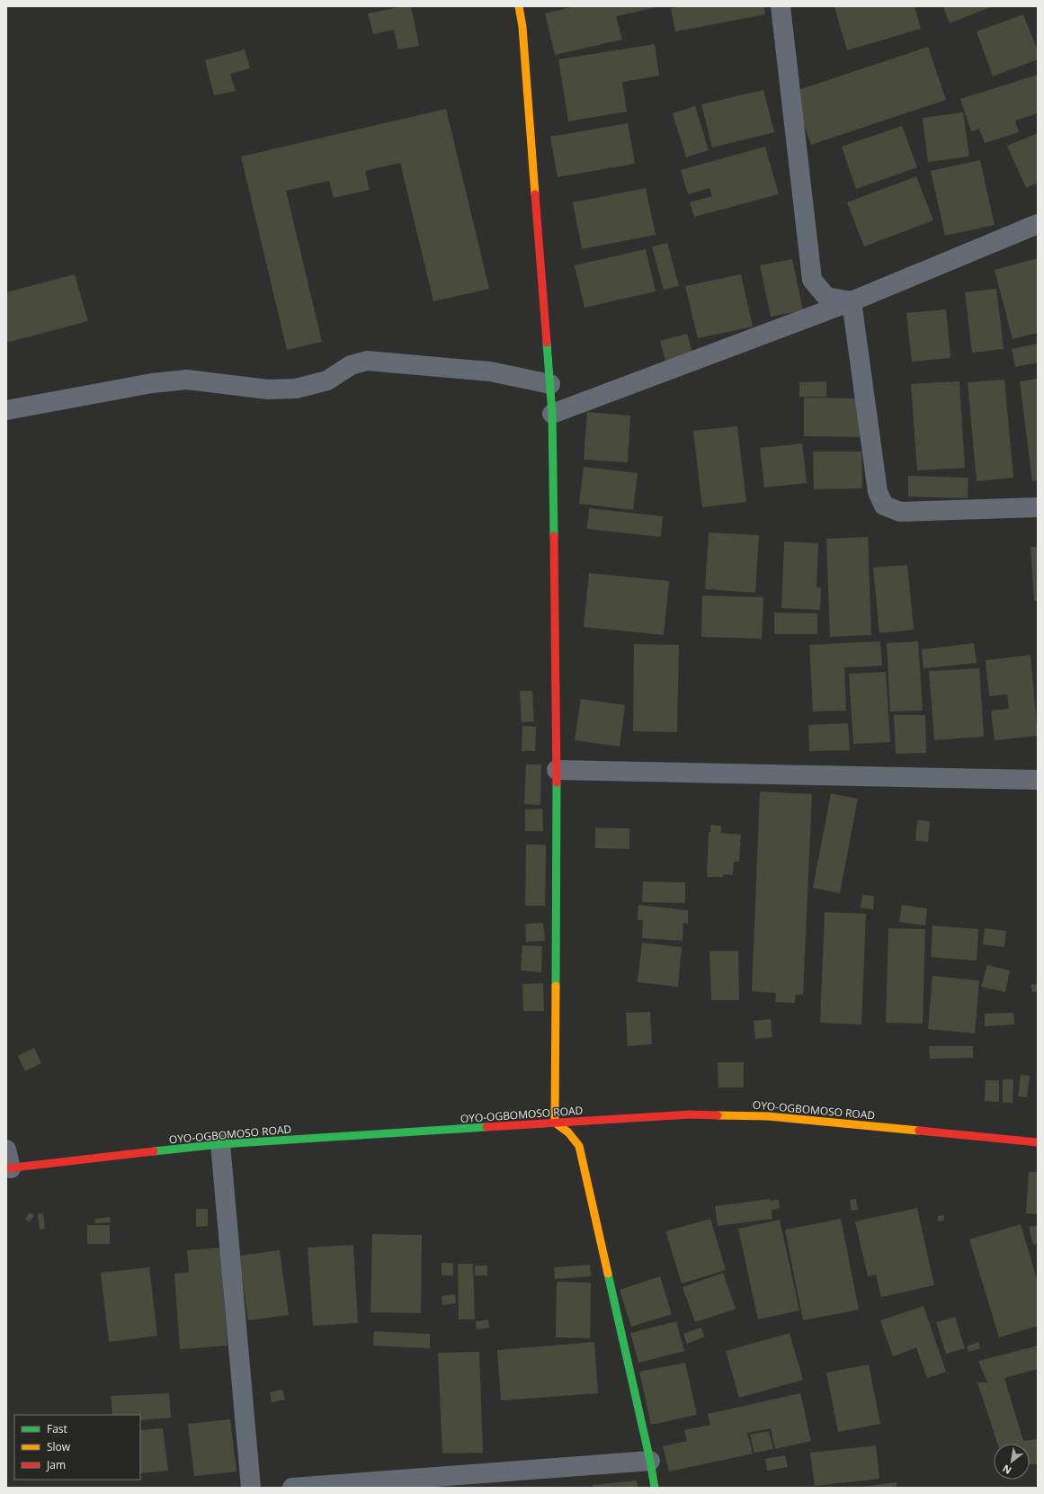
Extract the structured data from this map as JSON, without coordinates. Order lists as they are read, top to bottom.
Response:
{
  "streets": {
    "main road": ["OYO-OGBOMOSO ROAD"]
  },
  "legend": ["Fast", "Slow", "Jam"],
  "north": "bottom left"
}
